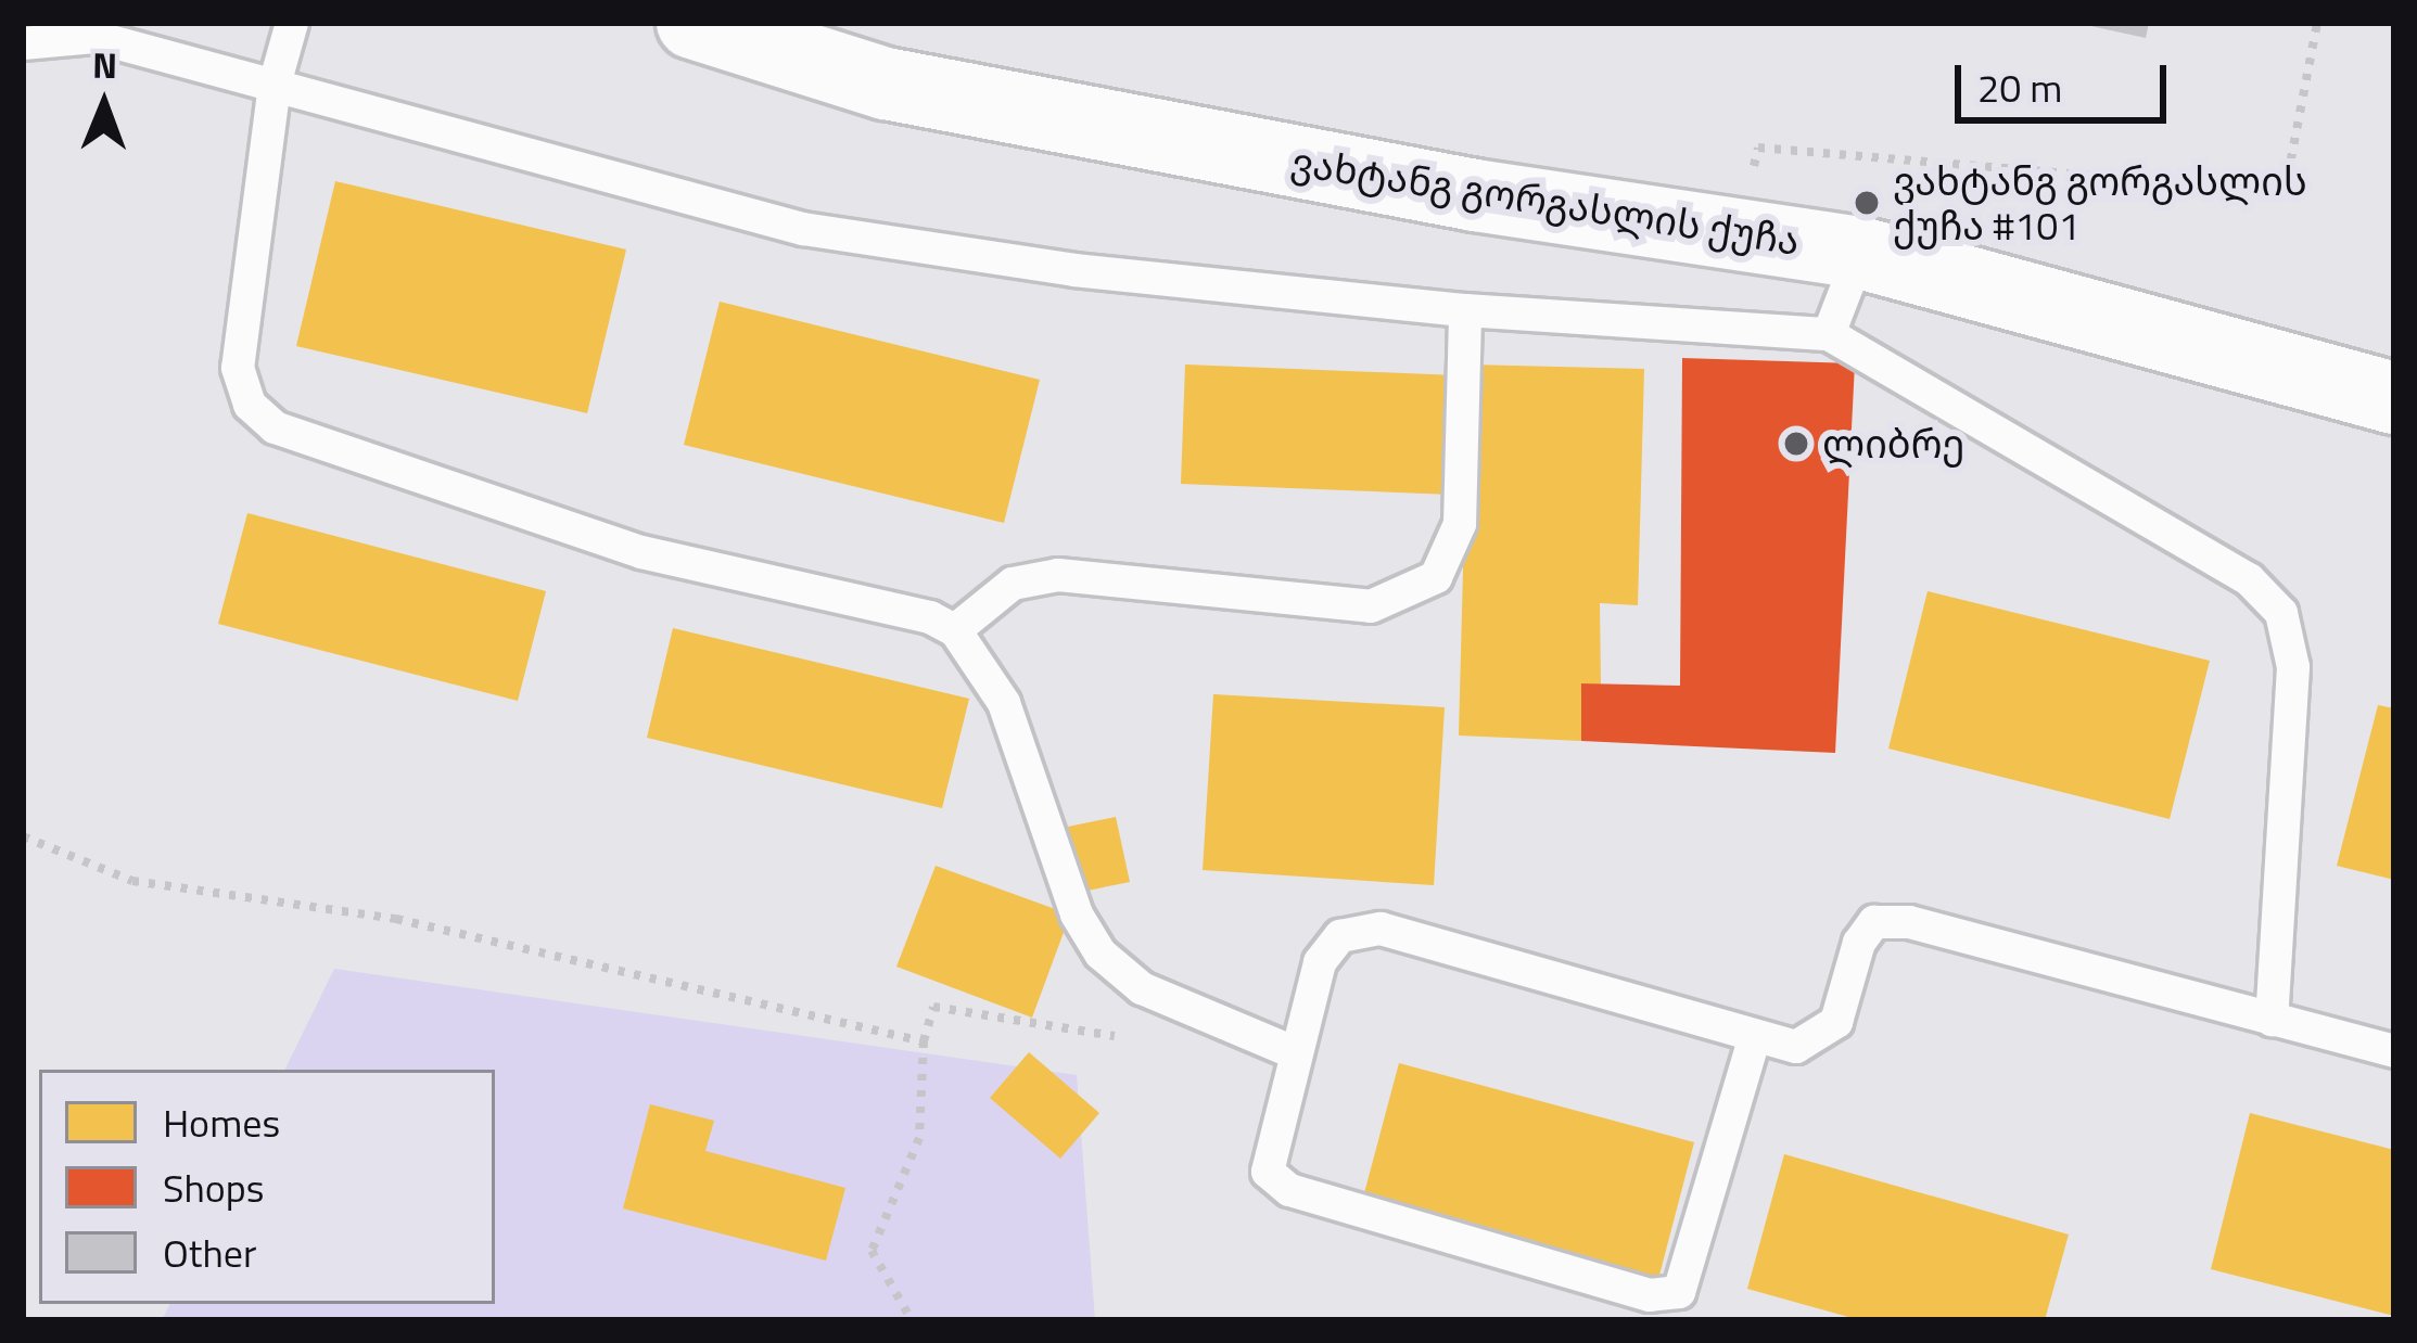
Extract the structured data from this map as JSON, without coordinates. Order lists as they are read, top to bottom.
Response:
{
  "streets": {
    "street": ["ვახტანგ გორგასლის ქუჩა"]
  },
  "places": ["ვახტანგ გორგასლის ქუჩა #101", "ლიბრე"],
  "legend": ["Homes", "Shops", "Other"],
  "scale_bar": "20 m",
  "north": "top"
}
